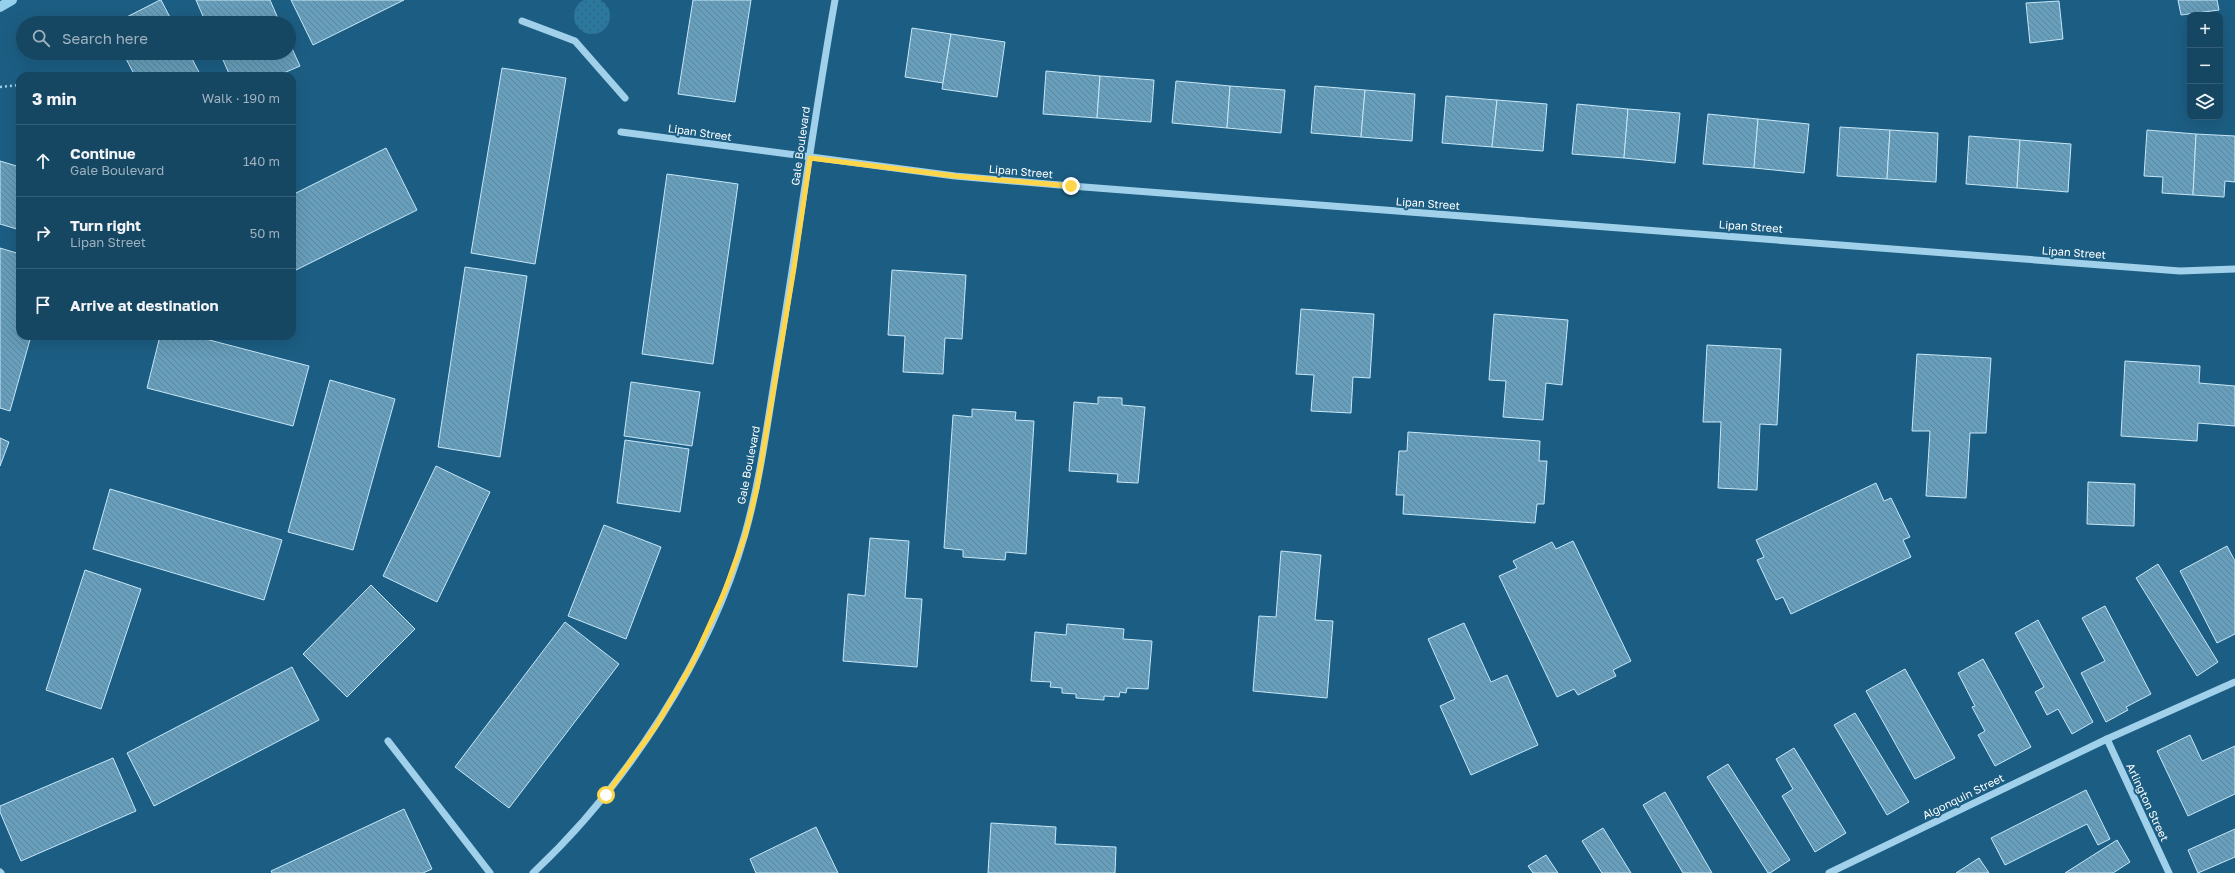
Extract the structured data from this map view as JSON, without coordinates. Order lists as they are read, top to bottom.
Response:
{
  "streets": {
    "street": [
      "Lipan Street",
      "Gale Boulevard",
      "Algonquin Street",
      "Arlington Street"
    ]
  },
  "crossings": [
    ["Lipan Street", "Gale Boulevard"],
    ["Algonquin Street", "Arlington Street"]
  ],
  "page": {
    "map_buttons": ["+", "−"],
    "search": "Search here",
    "heading": ["3 min", "Walk · 190 m"],
    "list": [
      ["Continue", "Gale Boulevard", "140 m"],
      ["Turn right", "Lipan Street", "50 m"],
      "Arrive at destination"
    ]
  }
}
